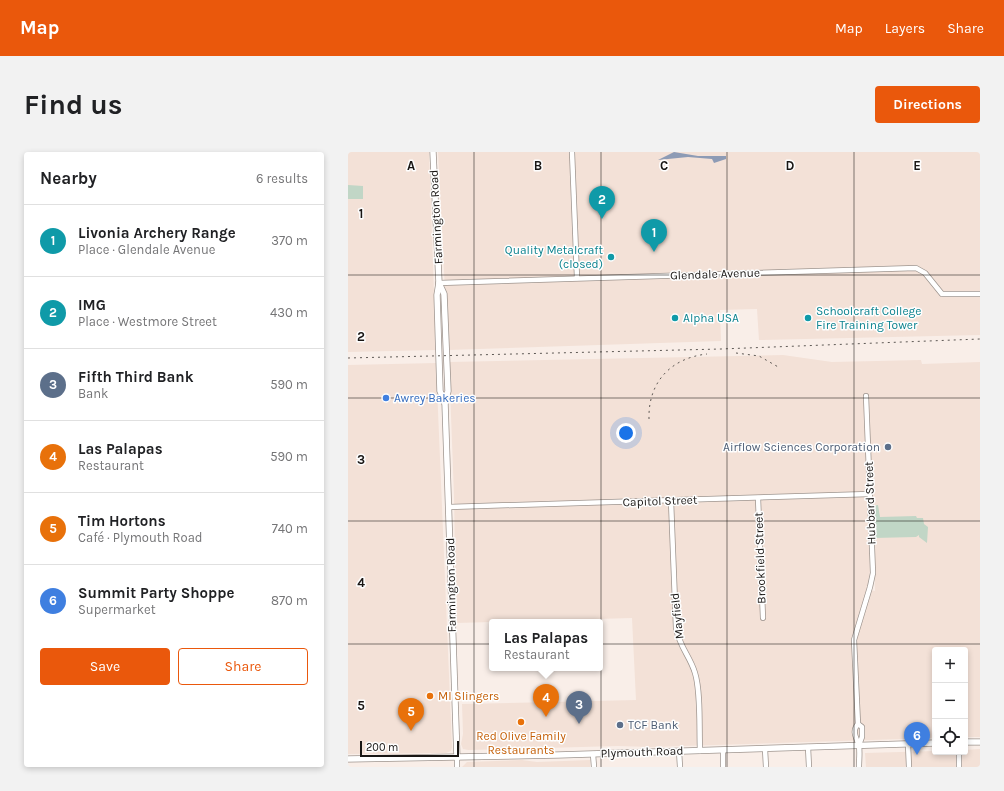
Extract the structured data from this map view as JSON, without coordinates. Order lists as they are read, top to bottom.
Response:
{
  "streets": {
    "main road": ["Farmington Road", "Plymouth Road"],
    "street": [
      "Glendale Avenue",
      "Capitol Street",
      "Hubbard Street",
      "Brookfield Street",
      "Mayfield"
    ]
  },
  "crossings": [
    ["Farmington Road", "Glendale Avenue"],
    ["Farmington Road", "Capitol Street"],
    ["Farmington Road", "Plymouth Road"],
    ["Capitol Street", "Hubbard Street"],
    ["Capitol Street", "Brookfield Street"],
    ["Capitol Street", "Mayfield"],
    ["Hubbard Street", "Plymouth Road"],
    ["Mayfield", "Plymouth Road"]
  ],
  "places": [
    "Quality Metalcraft (closed)",
    "Alpha USA",
    "Schoolcraft College Fire Training Tower",
    "Awrey Bakeries",
    "Airflow Sciences Corporation",
    "MI Slingers",
    "Red Olive Family Restaurants",
    "TCF Bank"
  ],
  "scale_bar": "200 m",
  "page": {
    "header": "Map",
    "nav": ["Map", "Layers", "Share"],
    "buttons": [
      "Directions",
      ["Save", "Share"]
    ],
    "title": "Find us",
    "heading": ["Nearby", "6 results"],
    "pins": [
      "2",
      "1",
      "4",
      "3",
      "5",
      "6"
    ],
    "list": [
      {
        "mark": "1",
        "name": "Livonia Archery Range",
        "note": "Place · Glendale Avenue",
        "value": "370 m"
      },
      {
        "mark": "2",
        "name": "IMG",
        "note": "Place · Westmore Street",
        "value": "430 m"
      },
      {
        "mark": "3",
        "name": "Fifth Third Bank",
        "note": "Bank",
        "value": "590 m"
      },
      {
        "mark": "4",
        "name": "Las Palapas",
        "note": "Restaurant",
        "value": "590 m"
      },
      {
        "mark": "5",
        "name": "Tim Hortons",
        "note": "Café · Plymouth Road",
        "value": "740 m"
      },
      {
        "mark": "6",
        "name": "Summit Party Shoppe",
        "note": "Supermarket",
        "value": "870 m"
      }
    ],
    "popup": ["Las Palapas", "Restaurant"],
    "map_buttons": ["+", "−"],
    "scale": "200 m"
  },
  "grid": {
    "columns": [
      "A",
      "B",
      "C",
      "D",
      "E"
    ],
    "rows": [
      "1",
      "2",
      "3",
      "4",
      "5"
    ]
  }
}
